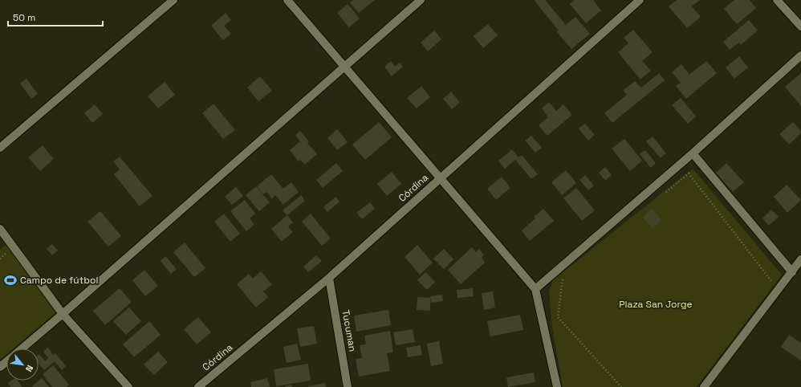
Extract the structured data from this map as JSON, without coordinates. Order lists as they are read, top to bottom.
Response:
{
  "streets": {
    "street": ["Córdina", "Tucuman"]
  },
  "crossings": [
    ["Córdina", "Tucuman"]
  ],
  "parks": ["Plaza San Jorge"],
  "places": {
    "sports": ["Campo de fútbol"]
  },
  "scale_bar": "50 m",
  "north": "bottom right"
}
